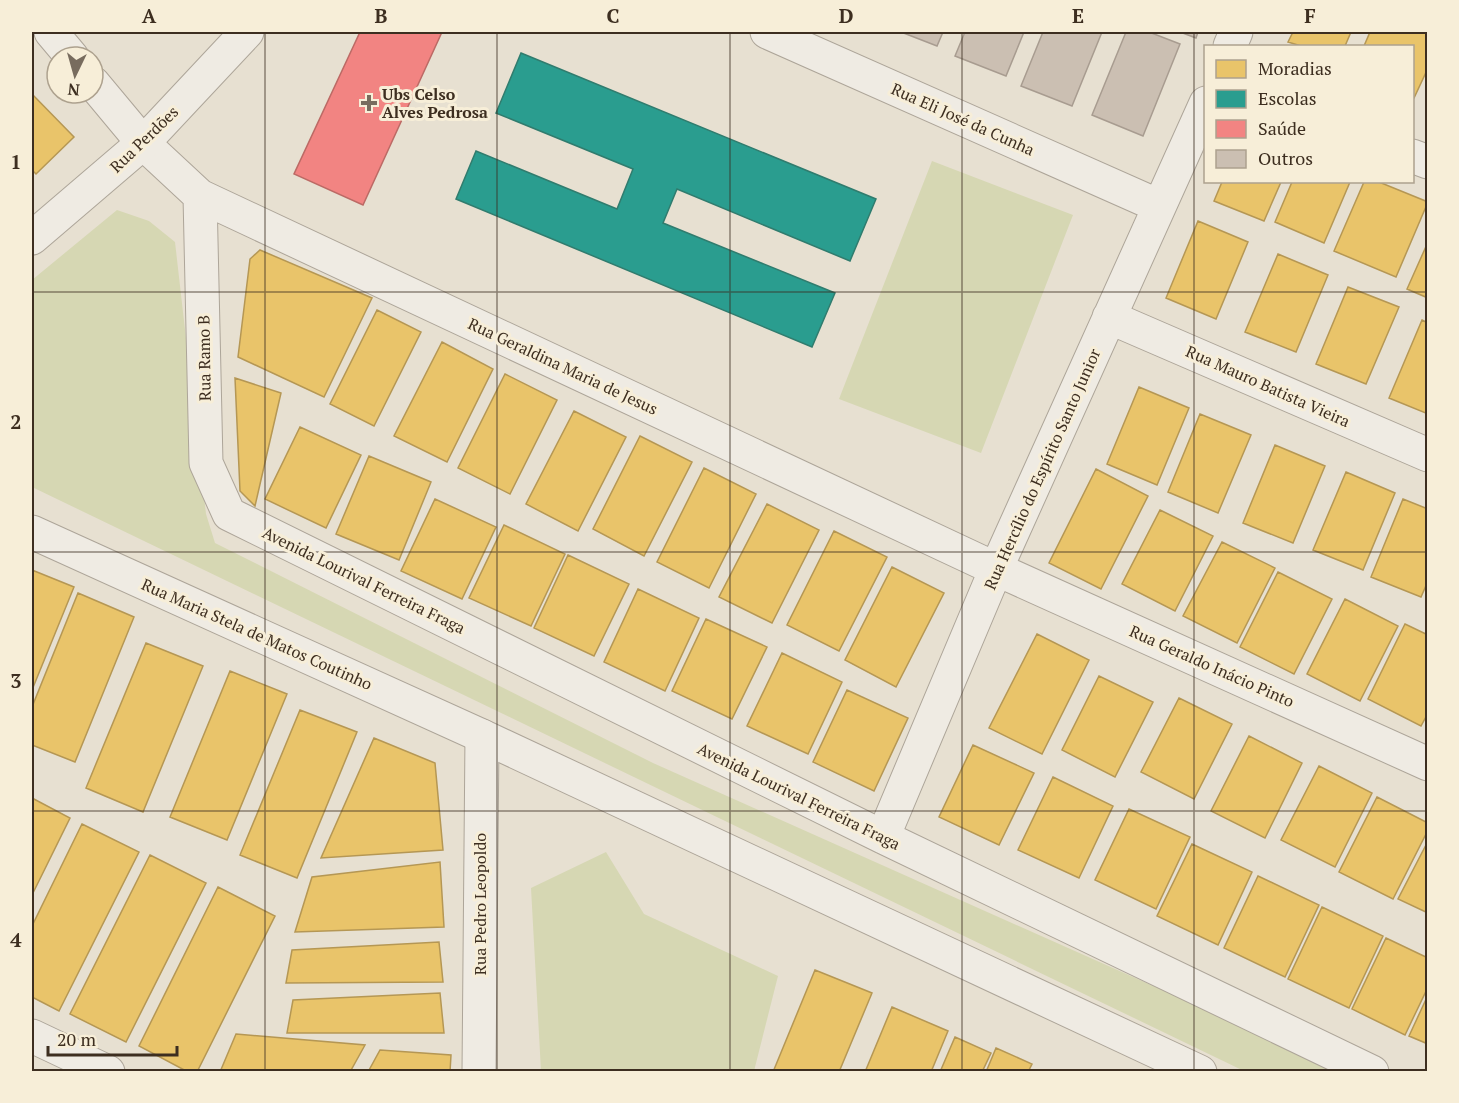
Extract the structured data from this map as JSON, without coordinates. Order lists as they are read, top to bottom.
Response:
{
  "streets": {
    "street": [
      "Rua Eli José da Cunha",
      "Rua Perdões",
      "Rua Ramo B",
      "Rua Geraldina Maria de Jesus",
      "Rua Mauro Batista Vieira",
      "Rua Hercílio do Espírito Santo Junior",
      "Avenida Lourival Ferreira Fraga",
      "Rua Maria Stela de Matos Coutinho",
      "Rua Geraldo Inácio Pinto",
      "Rua Pedro Leopoldo"
    ]
  },
  "crossings": [
    ["Rua Eli José da Cunha", "Rua Hercílio do Espírito Santo Junior"],
    ["Rua Perdões", "Rua Geraldina Maria de Jesus"],
    ["Rua Ramo B", "Rua Geraldina Maria de Jesus"],
    ["Rua Ramo B", "Avenida Lourival Ferreira Fraga"],
    ["Rua Geraldina Maria de Jesus", "Rua Hercílio do Espírito Santo Junior"],
    ["Rua Geraldina Maria de Jesus", "Rua Geraldo Inácio Pinto"],
    ["Rua Mauro Batista Vieira", "Rua Hercílio do Espírito Santo Junior"],
    ["Rua Hercílio do Espírito Santo Junior", "Avenida Lourival Ferreira Fraga"],
    ["Rua Hercílio do Espírito Santo Junior", "Rua Geraldo Inácio Pinto"],
    ["Rua Maria Stela de Matos Coutinho", "Rua Pedro Leopoldo"]
  ],
  "places": {
    "health": ["Ubs Celso Alves Pedrosa"]
  },
  "legend": [
    "Moradias",
    "Escolas",
    "Saúde",
    "Outros"
  ],
  "scale_bar": "20 m",
  "north": "bottom",
  "grid": {
    "columns": [
      "A",
      "B",
      "C",
      "D",
      "E",
      "F"
    ],
    "rows": [
      "1",
      "2",
      "3",
      "4"
    ]
  }
}
